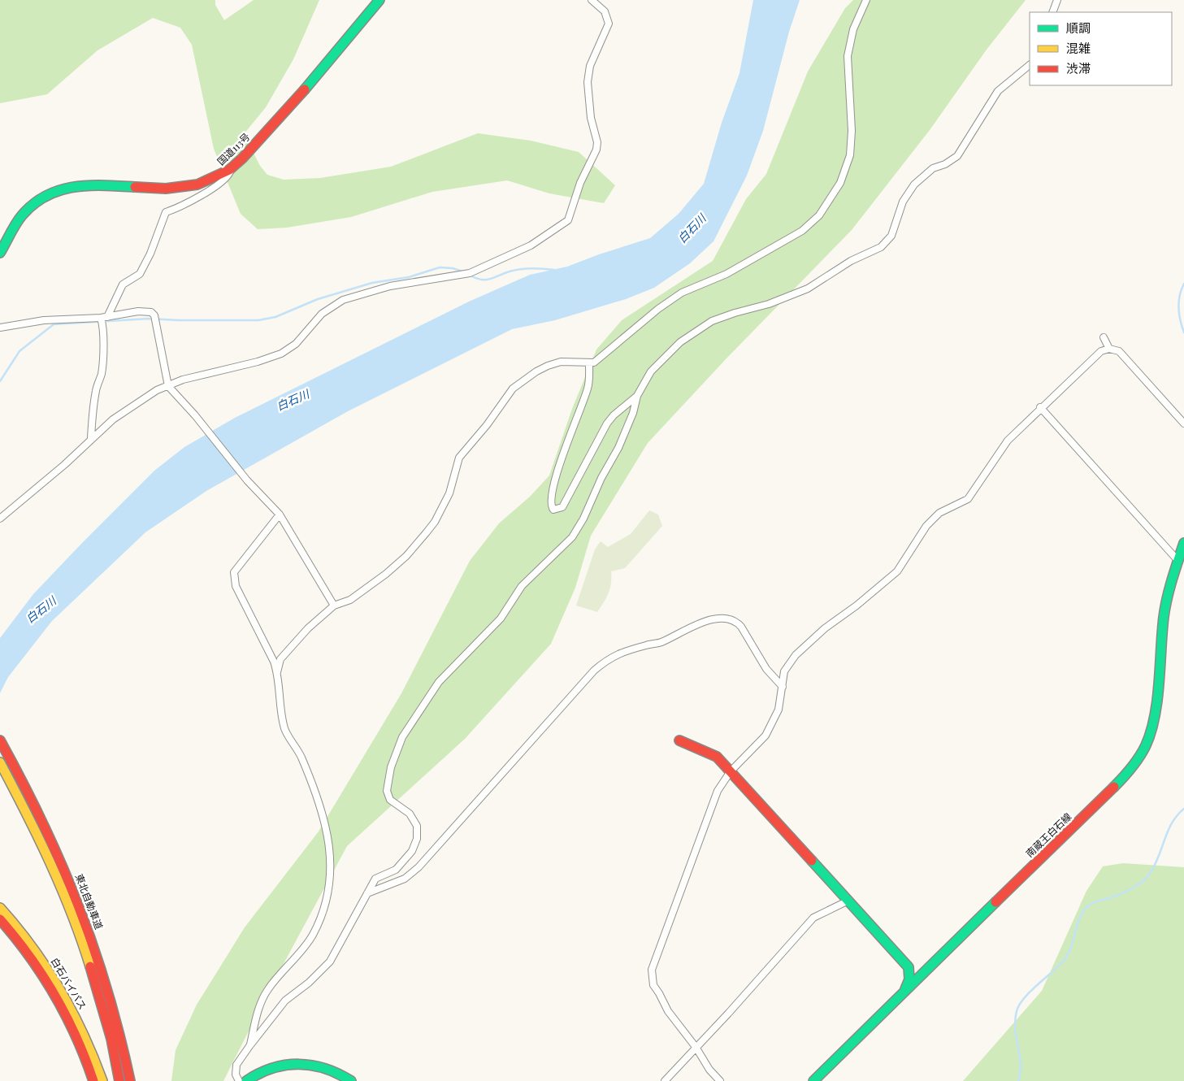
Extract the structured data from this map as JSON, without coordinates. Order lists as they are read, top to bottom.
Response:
{
  "streets": {
    "main road": [
      "国道113号",
      "南蔵王白石線",
      "東北自動車道",
      "白石バイパス"
    ]
  },
  "water": ["白石川"],
  "legend": ["順調", "混雑", "渋滞"]
}
